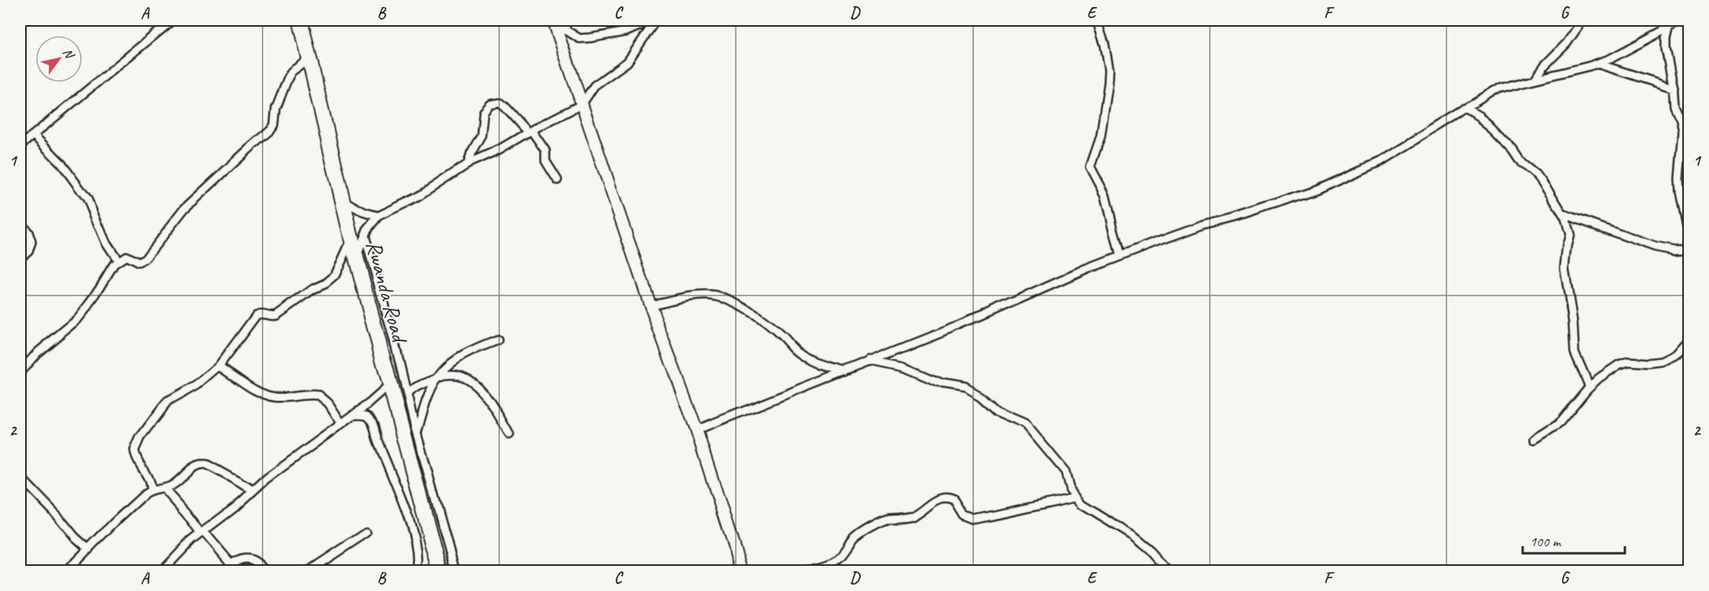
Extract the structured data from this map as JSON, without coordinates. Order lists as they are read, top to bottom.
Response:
{
  "streets": {
    "highway": ["Rwanda Road"]
  },
  "scale_bar": "100 m",
  "north": "top right",
  "grid": {
    "columns": [
      "A",
      "B",
      "C",
      "D",
      "E",
      "F",
      "G"
    ],
    "rows": ["1", "2"]
  }
}
